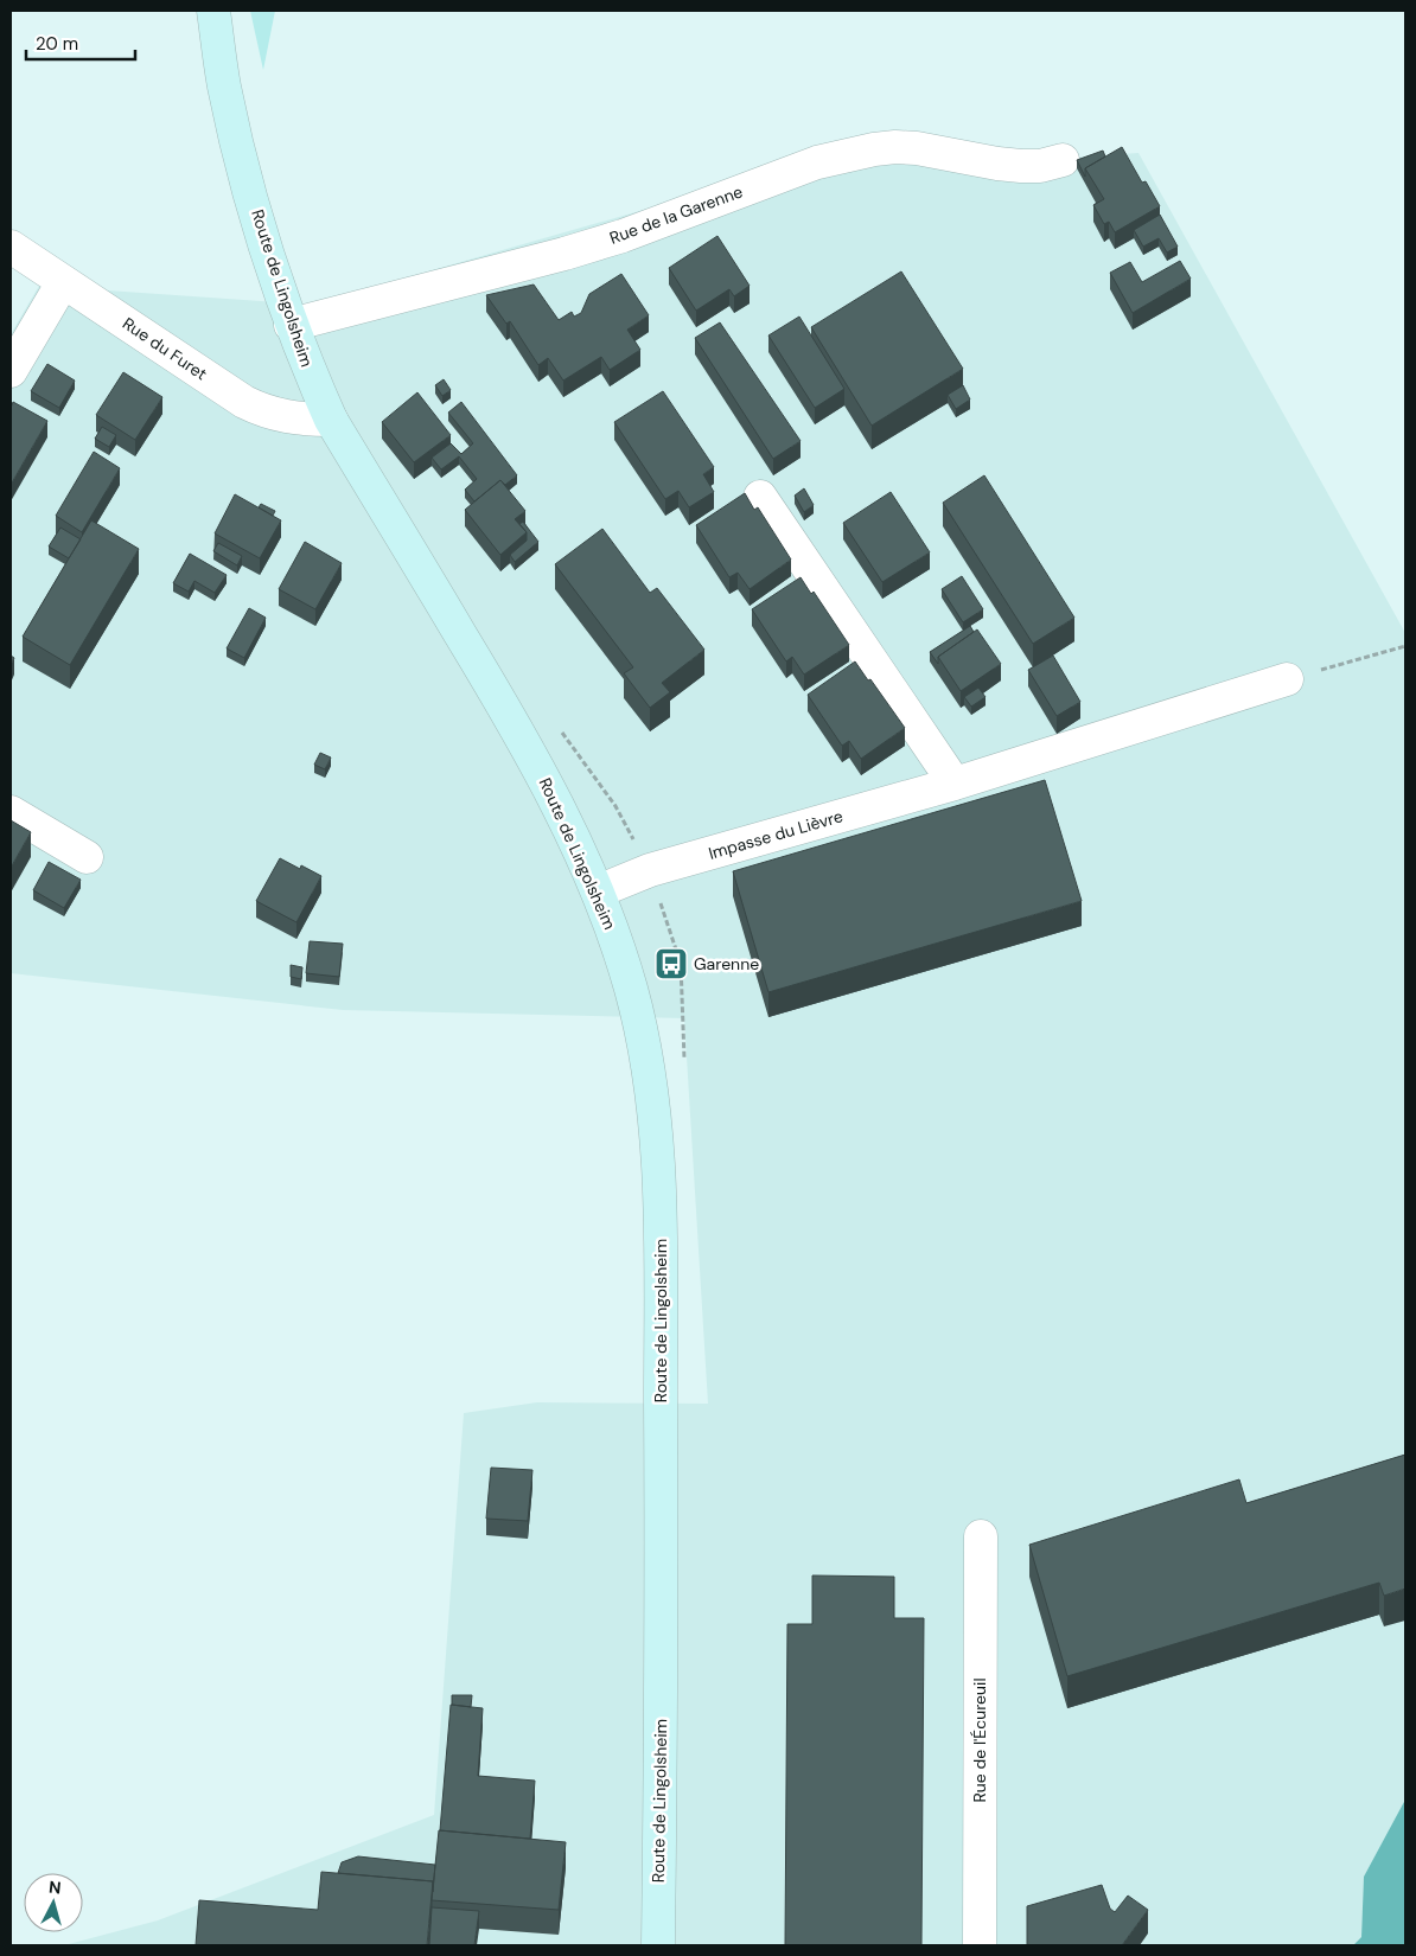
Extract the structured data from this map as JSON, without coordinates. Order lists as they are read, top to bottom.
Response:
{
  "streets": {
    "main road": ["Route de Lingolsheim"],
    "street": [
      "Rue de la Garenne",
      "Rue du Furet",
      "Impasse du Lièvre",
      "Rue de l'Écureuil"
    ]
  },
  "crossings": [
    ["Rue de la Garenne", "Route de Lingolsheim"],
    ["Route de Lingolsheim", "Rue du Furet"],
    ["Route de Lingolsheim", "Impasse du Lièvre"]
  ],
  "places": {
    "bus stop": ["Garenne"]
  },
  "scale_bar": "20 m",
  "north": "top"
}
